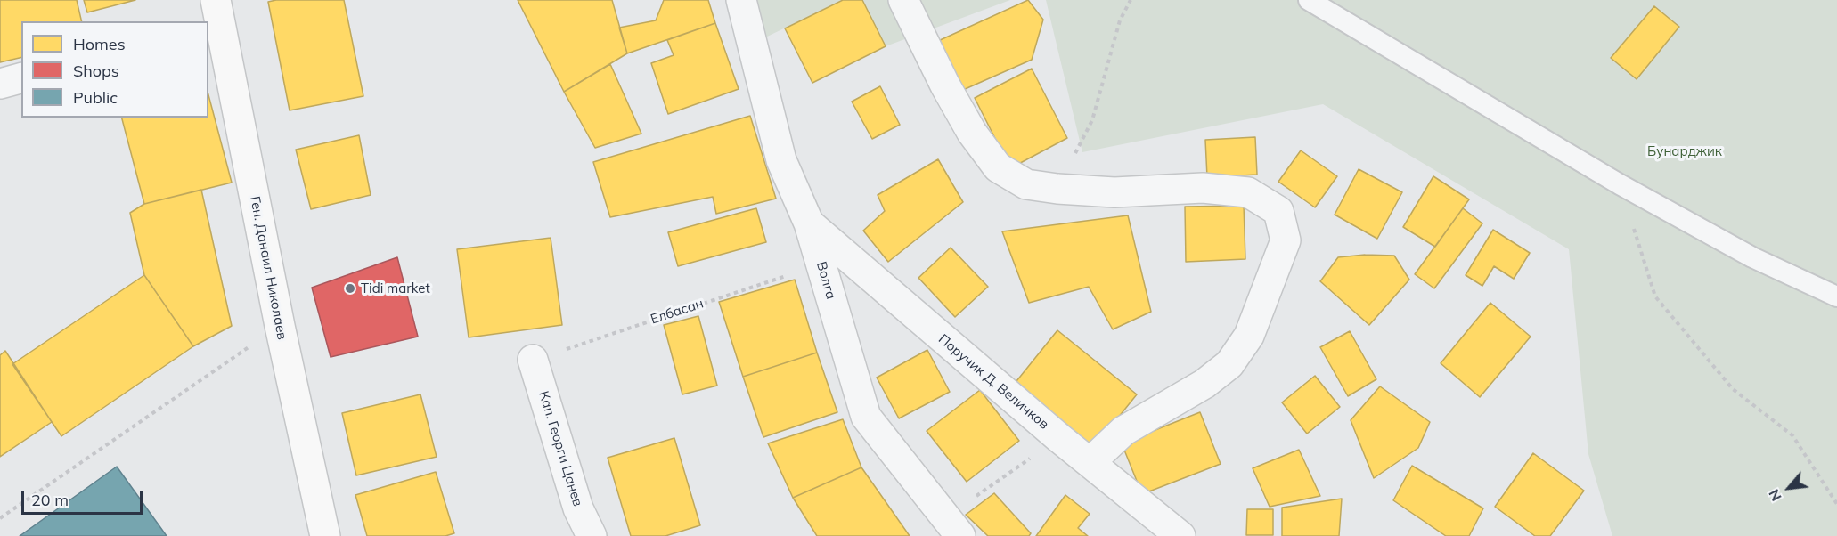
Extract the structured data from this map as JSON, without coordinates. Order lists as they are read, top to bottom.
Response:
{
  "streets": {
    "street": [
      "Ген. Данаил Николаев",
      "Волга",
      "Поручик Д. Величков",
      "Кап. Георги Цанев"
    ],
    "path": ["Елбасан"]
  },
  "crossings": [
    ["Волга", "Елбасан"],
    ["Волга", "Поручик Д. Величков"],
    ["Елбасан", "Кап. Георги Цанев"]
  ],
  "parks": ["Бунарджик"],
  "places": ["Tidi market"],
  "legend": ["Homes", "Shops", "Public"],
  "scale_bar": "20 m",
  "north": "bottom left"
}
